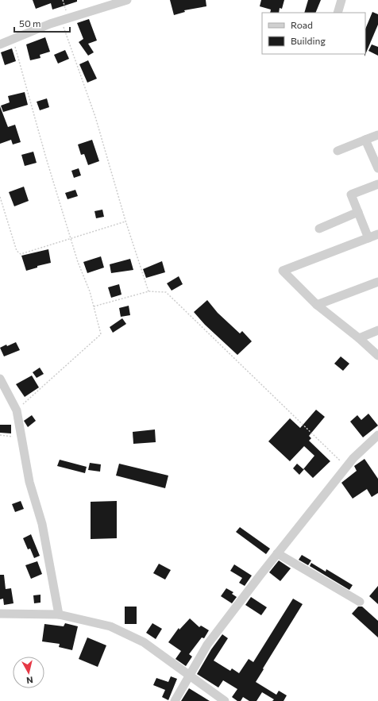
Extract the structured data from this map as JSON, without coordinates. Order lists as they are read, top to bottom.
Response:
{
  "legend": ["Road", "Building"],
  "scale_bar": "50 m",
  "north": "bottom"
}
